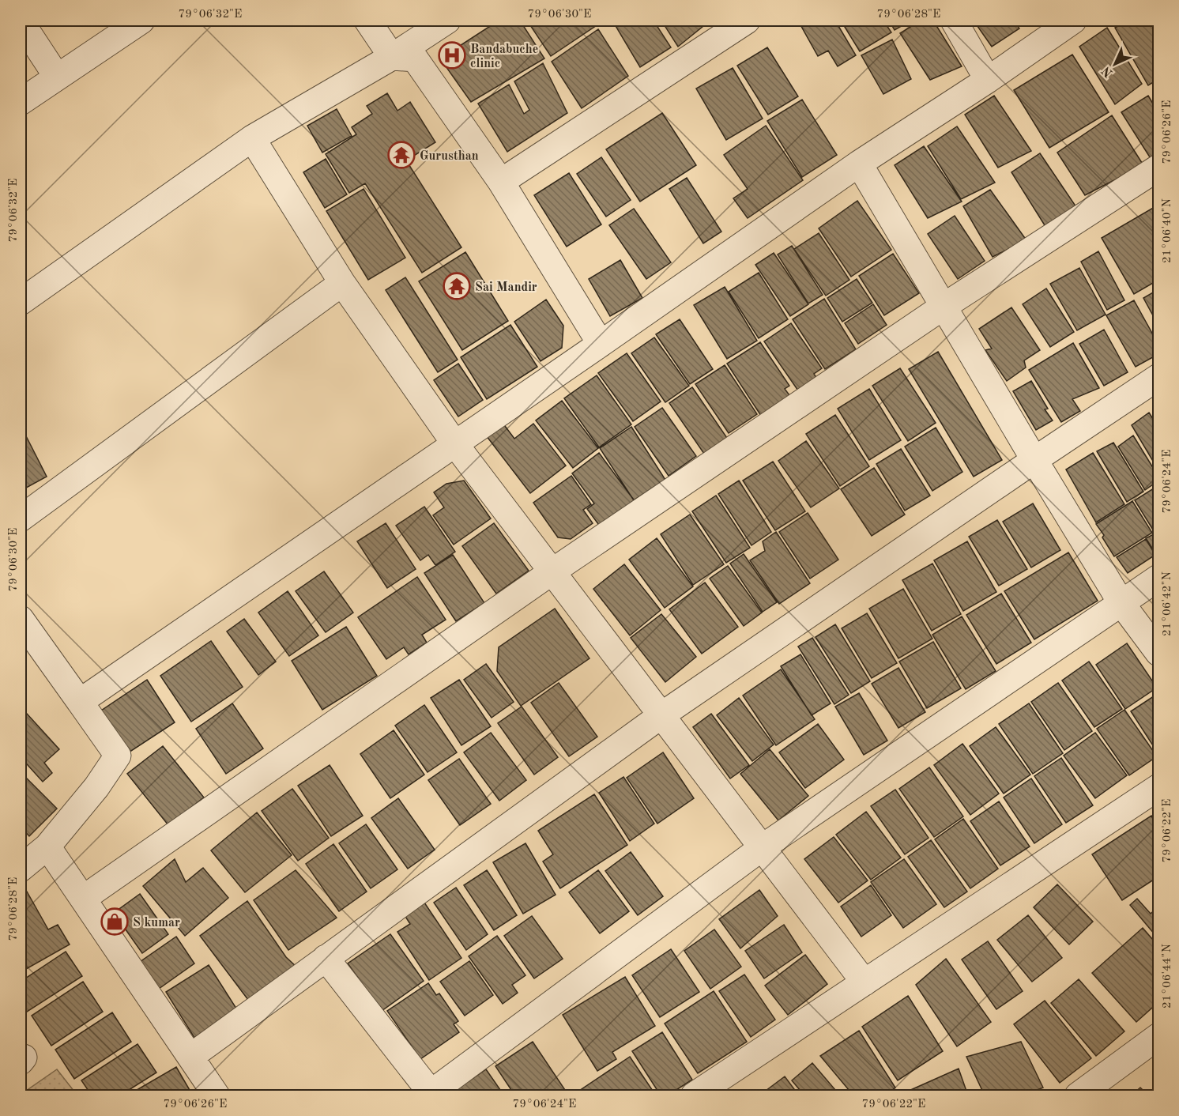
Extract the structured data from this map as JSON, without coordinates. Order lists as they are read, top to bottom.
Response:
{
  "places": {
    "hospital": ["Bandabuche clinic"],
    "temple": ["Gurusthan", "Sai Mandir"],
    "shop": ["S kumar"]
  },
  "north": "bottom left",
  "coordinates": [
    "79°06'32\"E",
    "79°06'30\"E",
    "79°06'28\"E",
    "79°06'26\"E",
    "21°06'40\"N",
    "79°06'24\"E",
    "21°06'42\"N",
    "79°06'22\"E",
    "21°06'44\"N"
  ]
}
